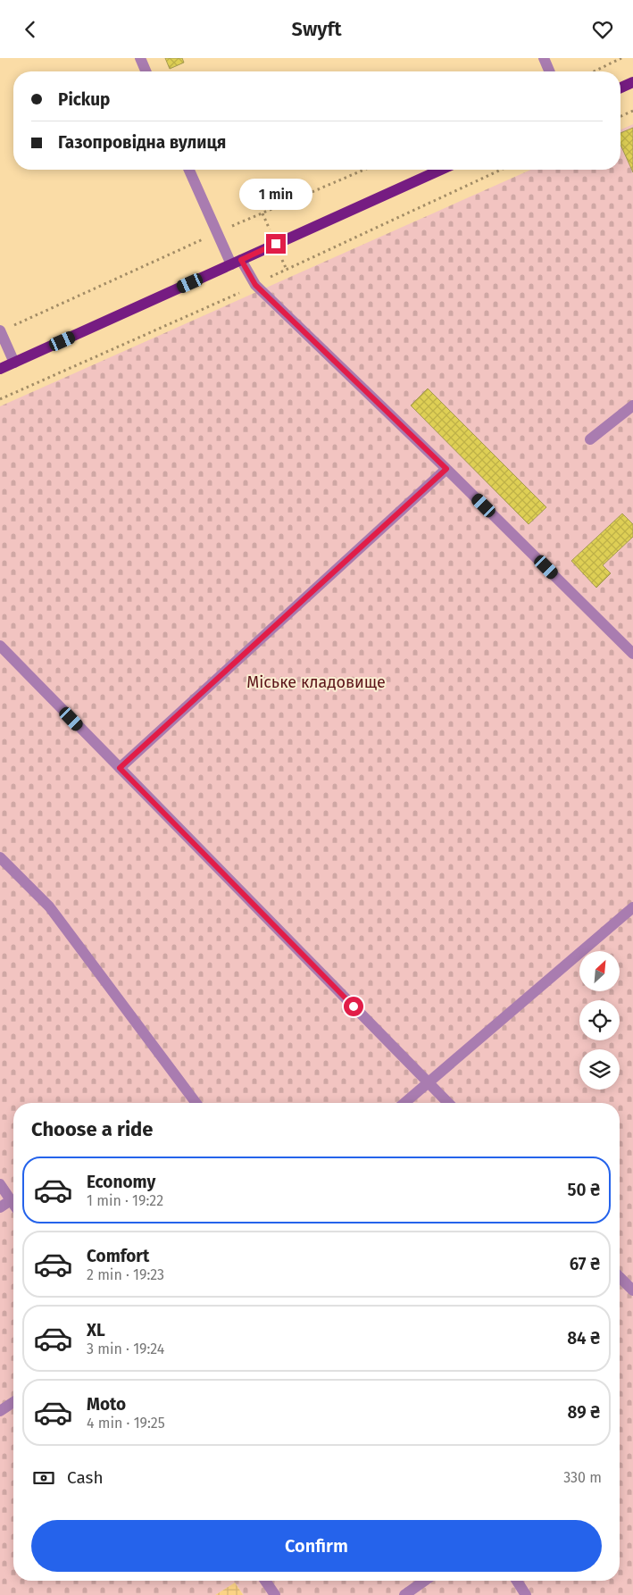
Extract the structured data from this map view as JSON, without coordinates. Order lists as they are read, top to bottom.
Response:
{
  "parks": ["Міське кладовище"],
  "north": "top right",
  "page": {
    "header": "Swyft",
    "banner": ["Pickup", "Газопровідна вулиця"],
    "bubble": "1 min",
    "heading": "Choose a ride",
    "list": [
      {
        "name": "Economy",
        "note": "1 min · 19:22",
        "value": "50 ₴"
      },
      {
        "name": "Comfort",
        "note": "2 min · 19:23",
        "value": "67 ₴"
      },
      {
        "name": "XL",
        "note": "3 min · 19:24",
        "value": "84 ₴"
      },
      {
        "name": "Moto",
        "note": "4 min · 19:25",
        "value": "89 ₴"
      }
    ],
    "pay": ["Cash", "330 m"],
    "buttons": "Confirm"
  }
}
